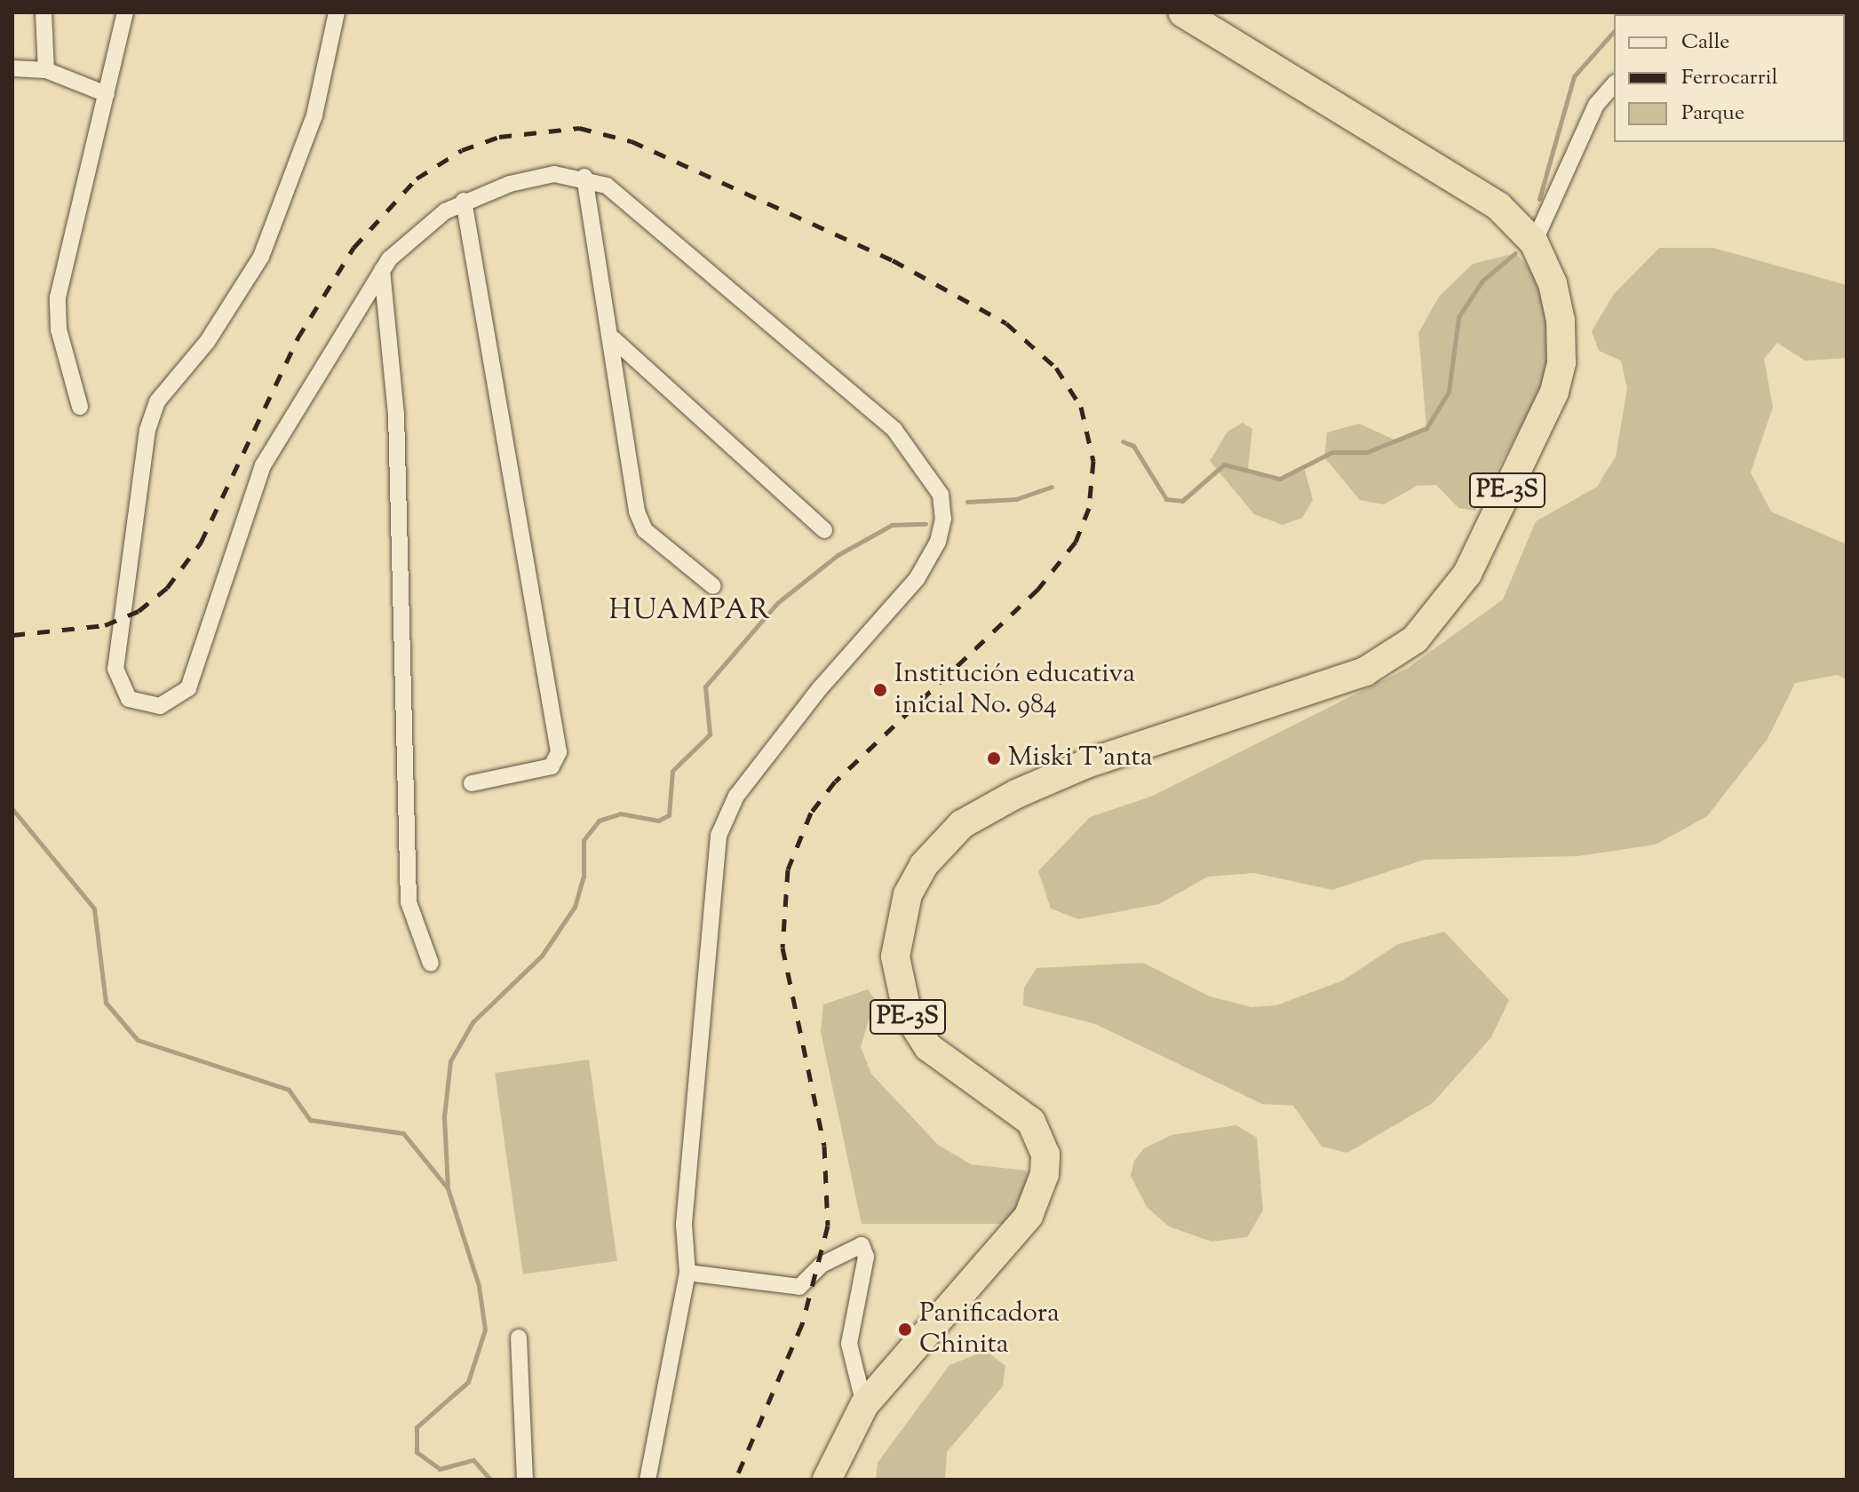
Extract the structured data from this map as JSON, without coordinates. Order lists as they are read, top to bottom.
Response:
{
  "streets": {
    "highway": ["PE-3S"]
  },
  "districts": ["HUAMPAR"],
  "places": ["Institución educativa inicial No. 984", "Miski T'anta", "Panificadora Chinita"],
  "legend": ["Calle", "Ferrocarril", "Parque"]
}
